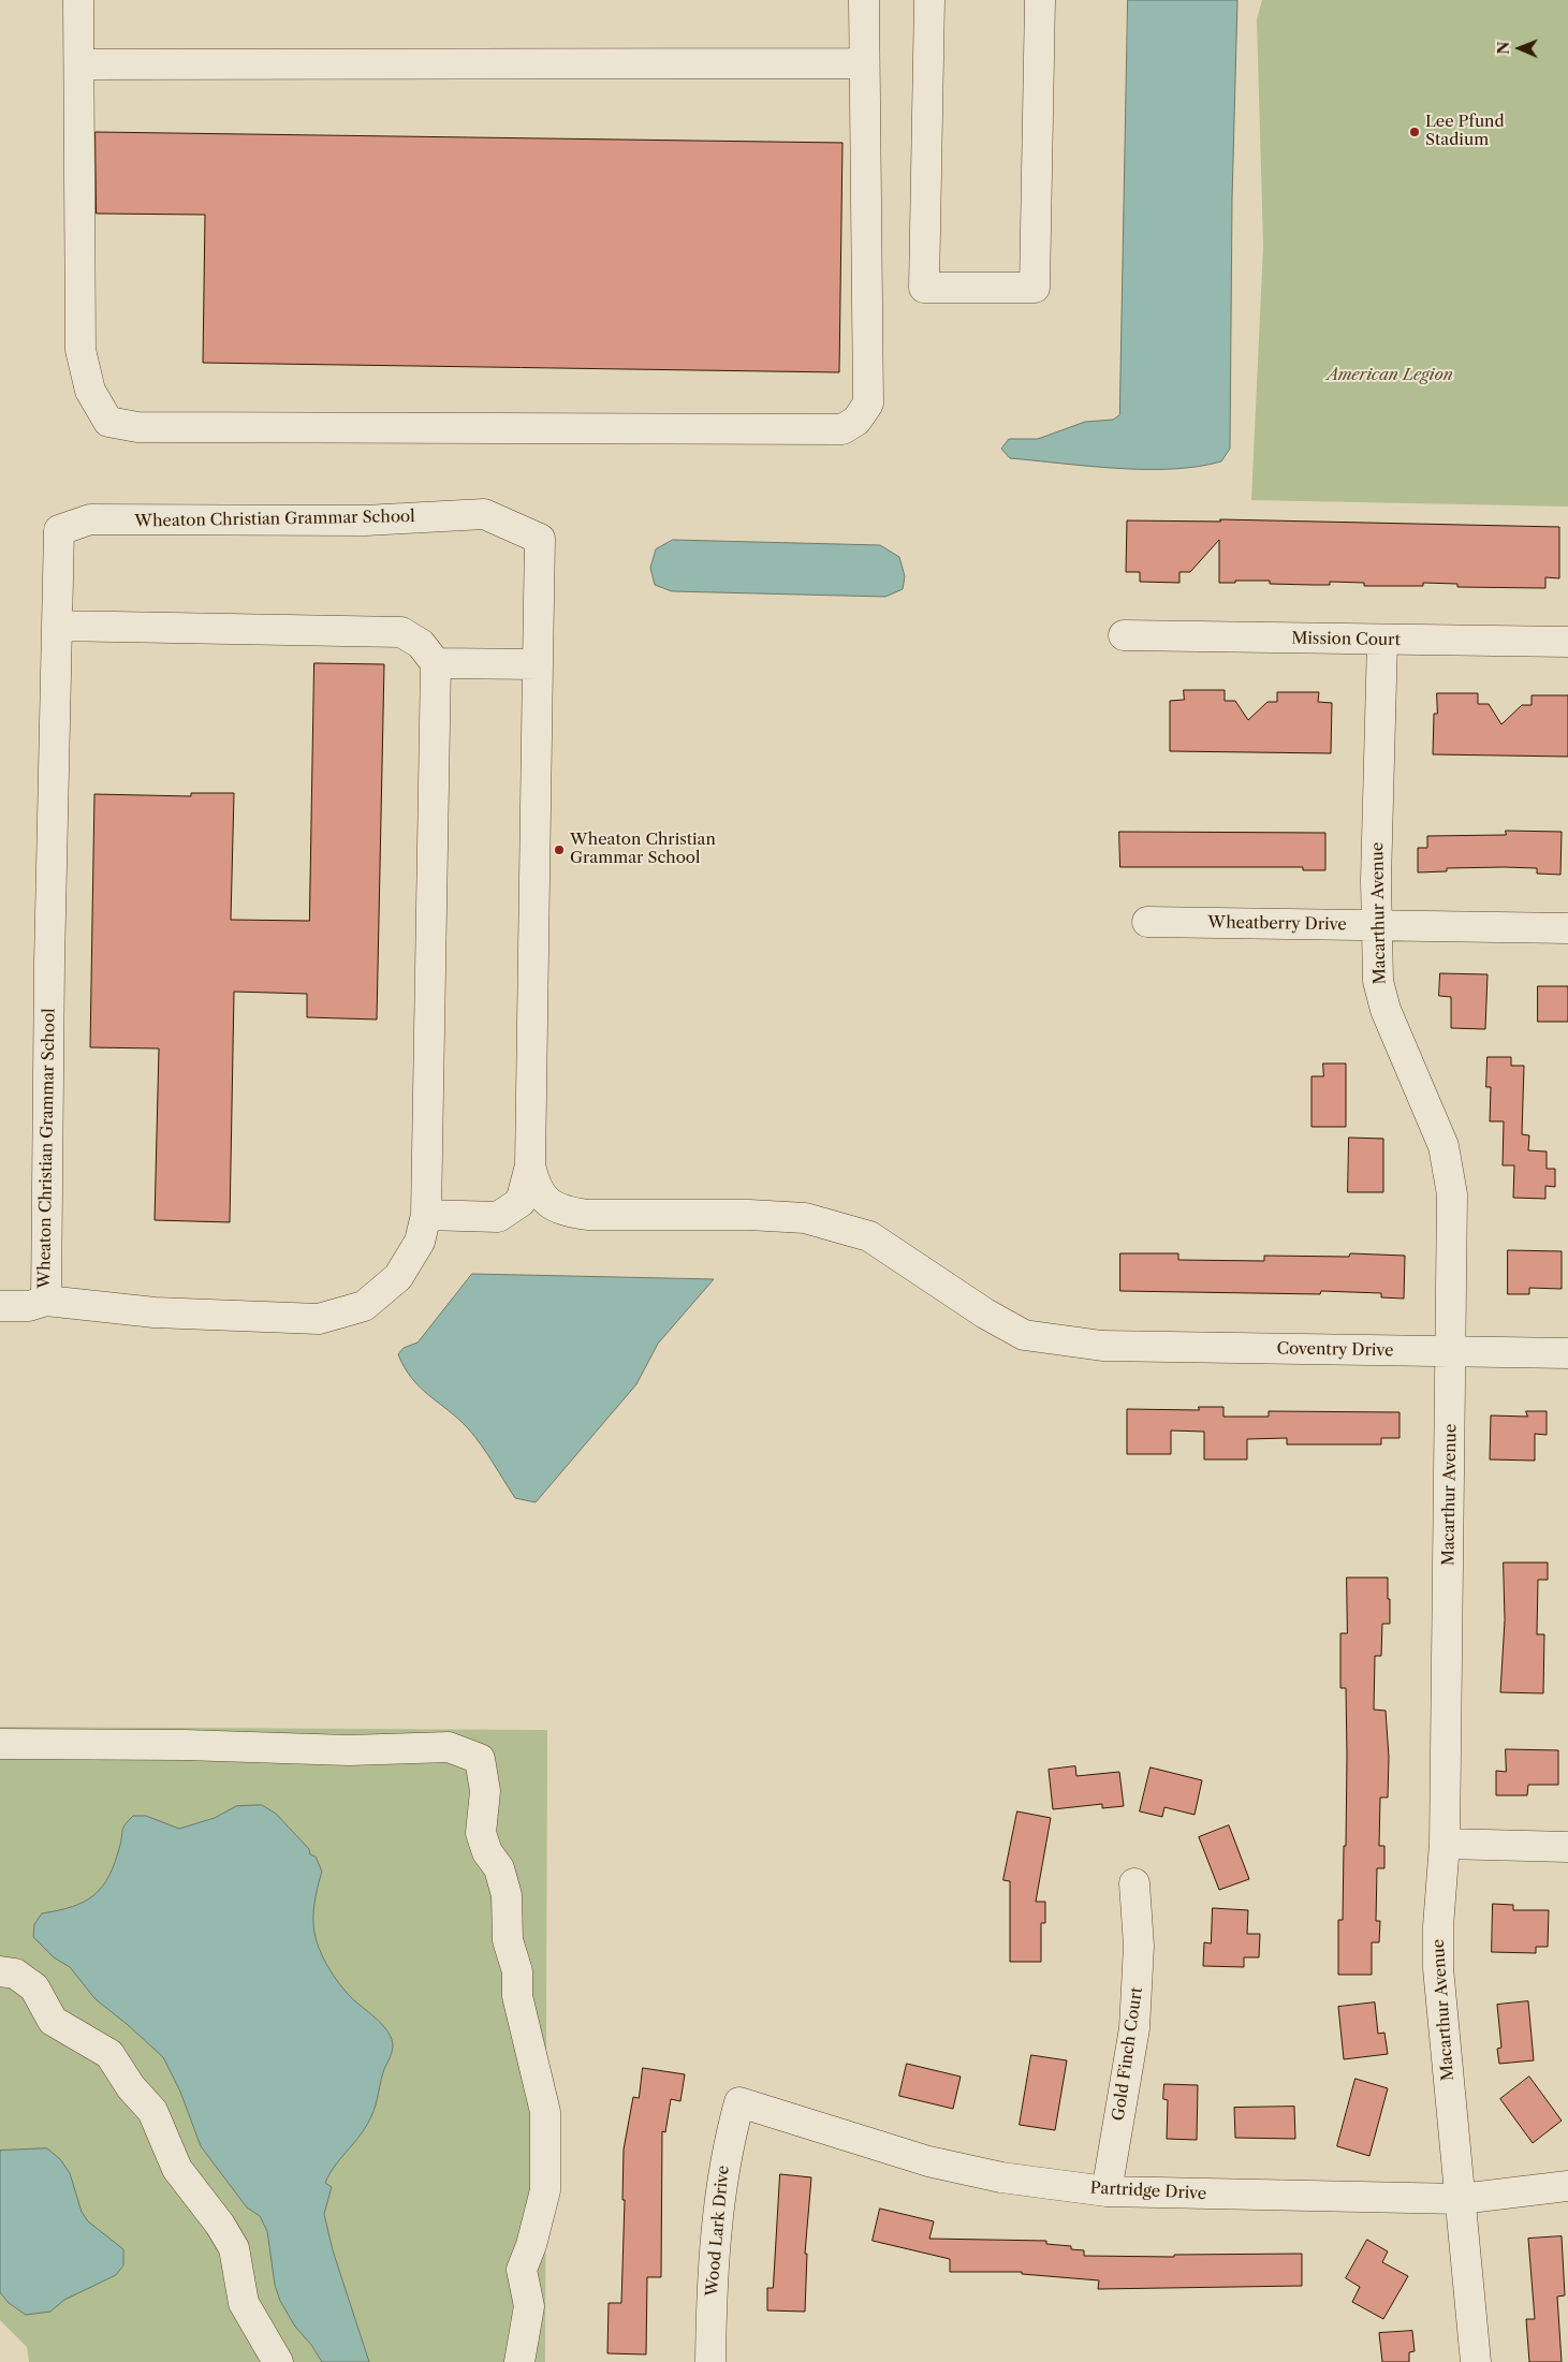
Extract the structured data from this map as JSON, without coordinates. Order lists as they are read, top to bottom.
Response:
{
  "streets": {
    "street": [
      "Wheaton Christian Grammar School",
      "Mission Court",
      "Macarthur Avenue",
      "Wheatberry Drive",
      "Coventry Drive",
      "Gold Finch Court",
      "Partridge Drive",
      "Wood Lark Drive"
    ]
  },
  "crossings": [
    ["Mission Court", "Macarthur Avenue"],
    ["Macarthur Avenue", "Wheatberry Drive"],
    ["Macarthur Avenue", "Coventry Drive"],
    ["Macarthur Avenue", "Partridge Drive"],
    ["Gold Finch Court", "Partridge Drive"],
    ["Partridge Drive", "Wood Lark Drive"]
  ],
  "parks": ["American Legion"],
  "places": ["Lee Pfund Stadium", "Wheaton Christian Grammar School"],
  "north": "left"
}
